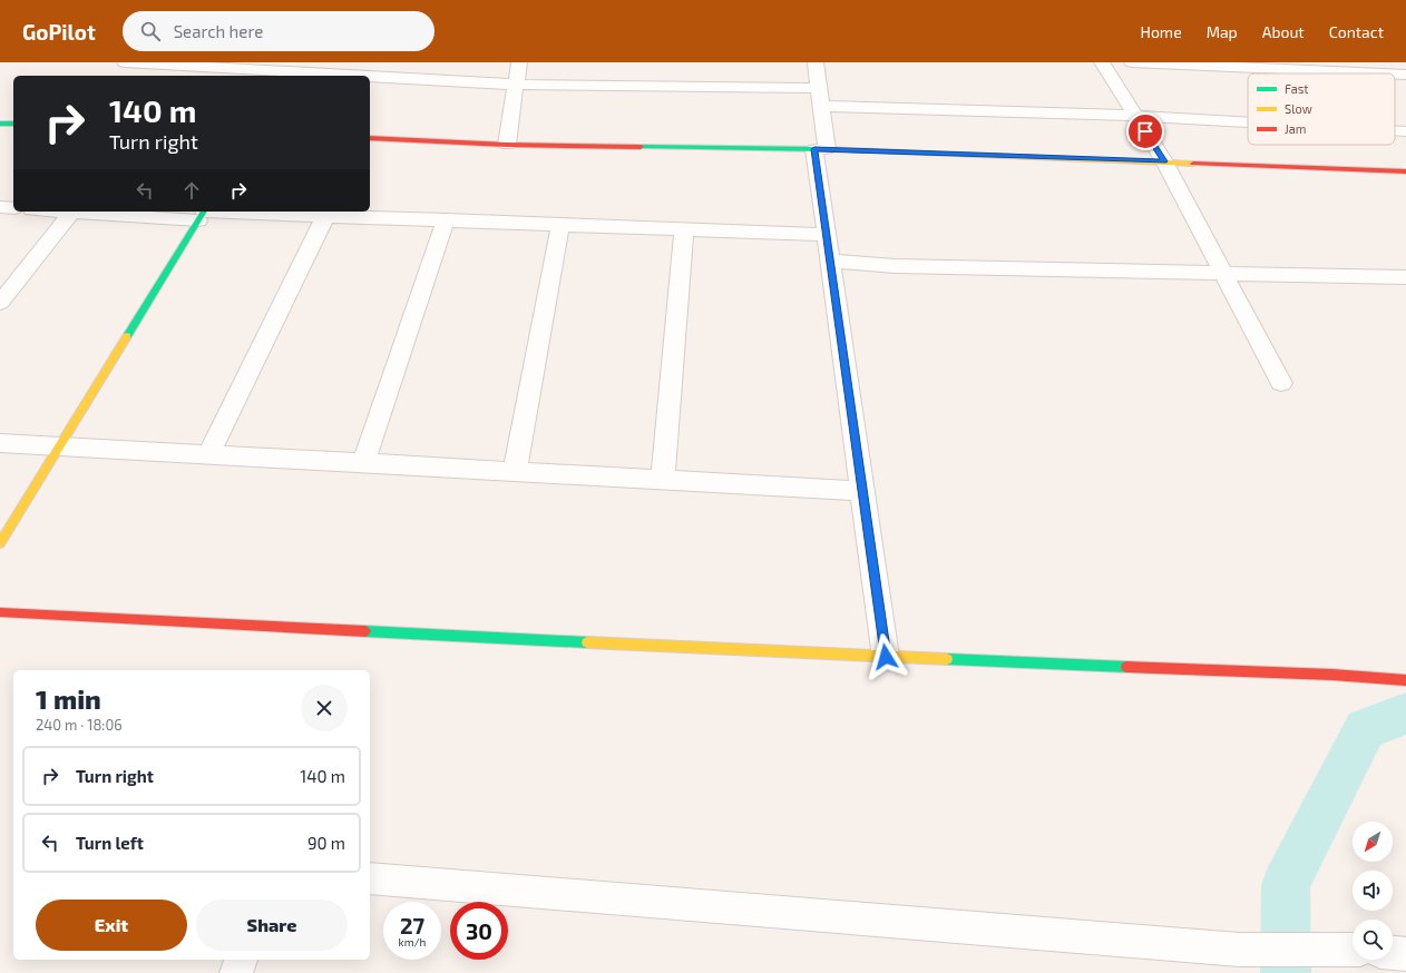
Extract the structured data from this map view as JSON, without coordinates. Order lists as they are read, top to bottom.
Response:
{
  "legend": ["Fast", "Slow", "Jam"],
  "north": "bottom left",
  "page": {
    "header": "GoPilot",
    "search": "Search here",
    "nav": [
      "Home",
      "Map",
      "About",
      "Contact"
    ],
    "turn": ["140 m", "Turn right"],
    "heading": ["1 min", "240 m · 18:06"],
    "list": [
      {
        "name": "Turn right",
        "value": "140 m"
      },
      {
        "name": "Turn left",
        "value": "90 m"
      }
    ],
    "buttons": ["Exit", "Share"],
    "speed": "27 km/h",
    "limit": "30"
  }
}
